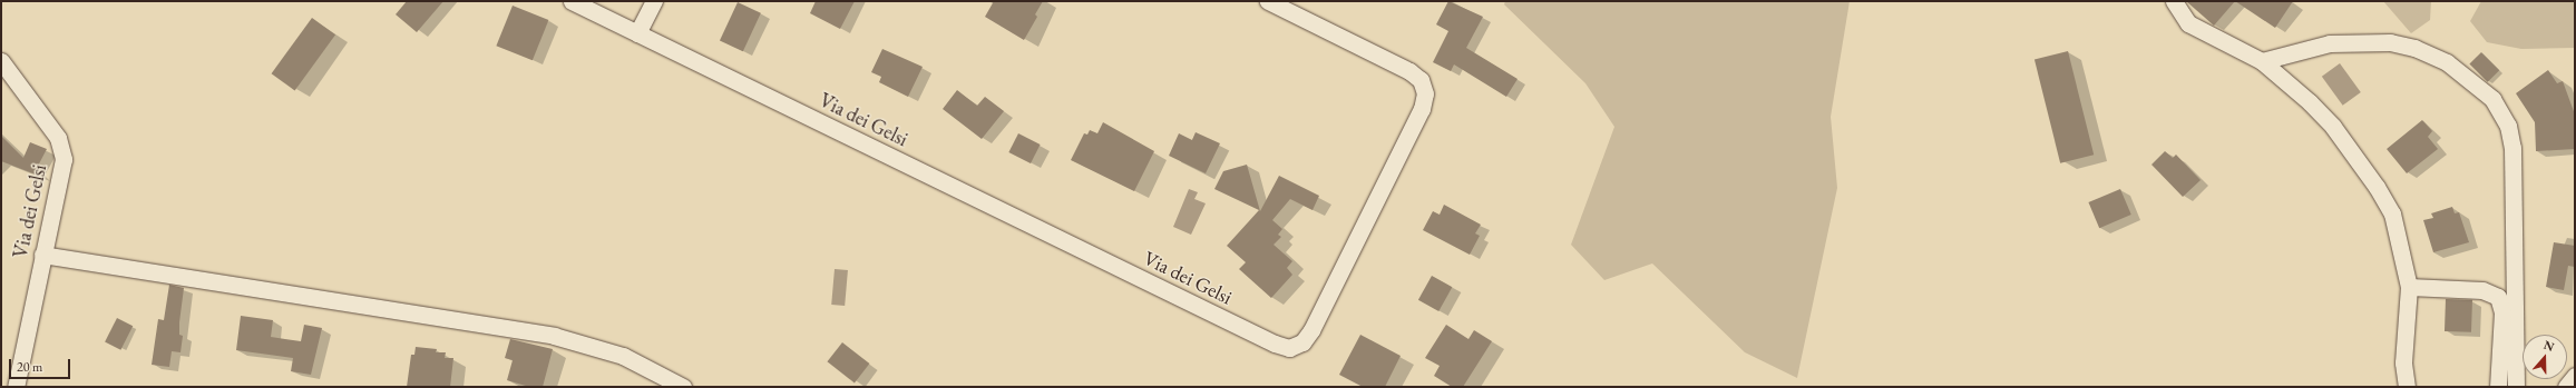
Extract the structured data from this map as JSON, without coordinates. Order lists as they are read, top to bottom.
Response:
{
  "streets": {
    "street": ["Via dei Gelsi"]
  },
  "scale_bar": "20 m",
  "north": "top"
}
